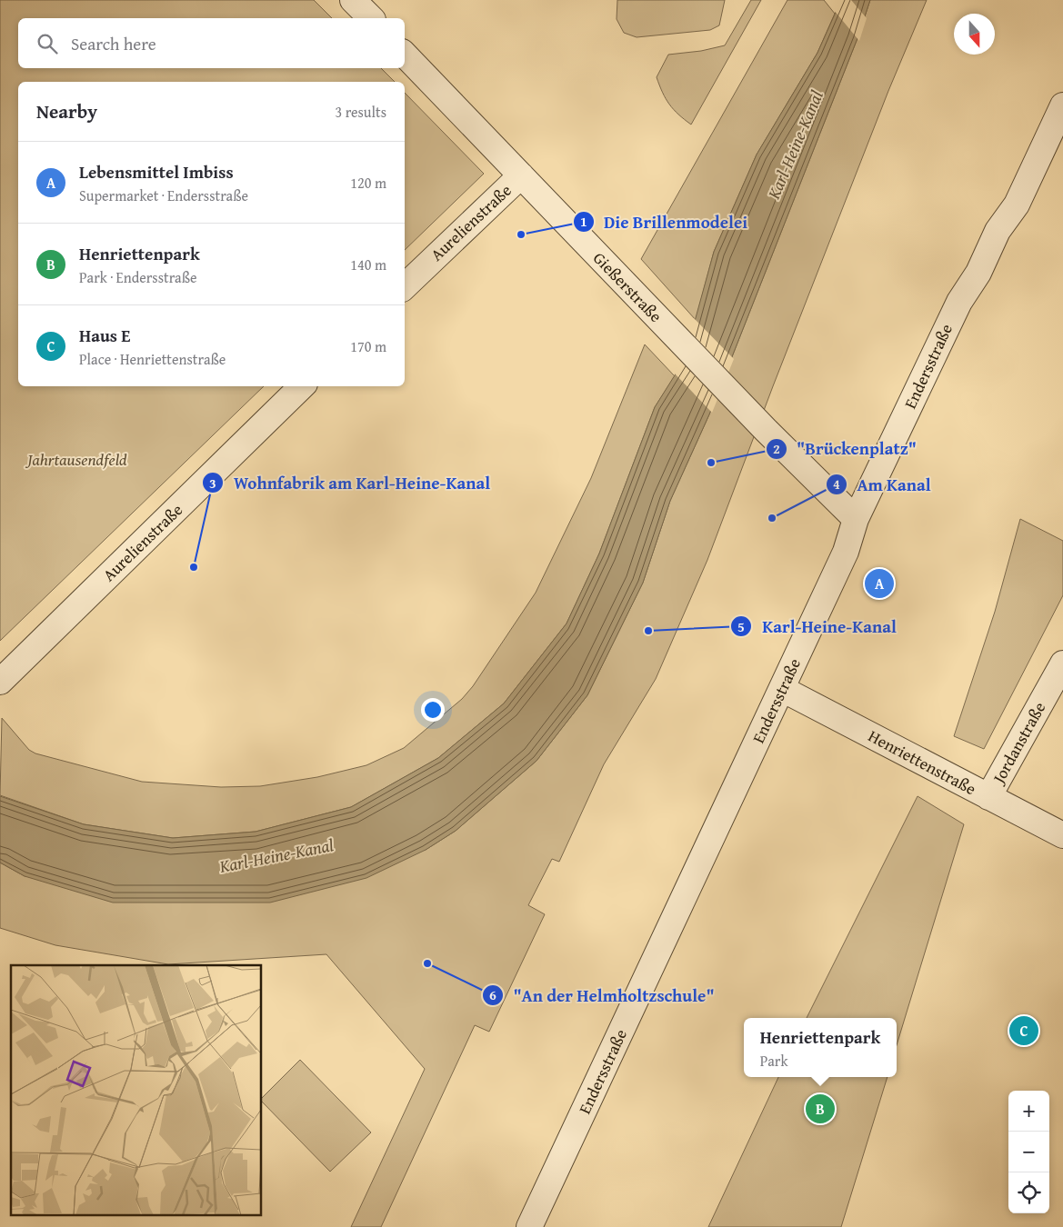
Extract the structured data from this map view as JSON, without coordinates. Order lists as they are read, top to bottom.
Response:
{
  "streets": {
    "street": [
      "Aurelienstraße",
      "Gießerstraße",
      "Endersstraße",
      "Jordanstraße",
      "Henriettenstraße"
    ]
  },
  "crossings": [
    ["Aurelienstraße", "Gießerstraße"],
    ["Gießerstraße", "Endersstraße"],
    ["Endersstraße", "Henriettenstraße"],
    ["Jordanstraße", "Henriettenstraße"]
  ],
  "water": ["Karl-Heine-Kanal"],
  "parks": ["Jahrtausendfeld"],
  "places": [
    "Die Brillenmodelei",
    "\"Brückenplatz\"",
    "Am Kanal",
    "Wohnfabrik am Karl-Heine-Kanal",
    "Karl-Heine-Kanal",
    "\"An der Helmholtzschule\""
  ],
  "north": "bottom",
  "page": {
    "search": "Search here",
    "heading": ["Nearby", "3 results"],
    "list": [
      {
        "mark": "A",
        "name": "Lebensmittel Imbiss",
        "note": "Supermarket · Endersstraße",
        "value": "120 m"
      },
      {
        "mark": "B",
        "name": "Henriettenpark",
        "note": "Park · Endersstraße",
        "value": "140 m"
      },
      {
        "mark": "C",
        "name": "Haus E",
        "note": "Place · Henriettenstraße",
        "value": "170 m"
      }
    ],
    "pins": ["A", "C", "B"],
    "popup": ["Henriettenpark", "Park"],
    "map_buttons": ["+", "−"]
  }
}
